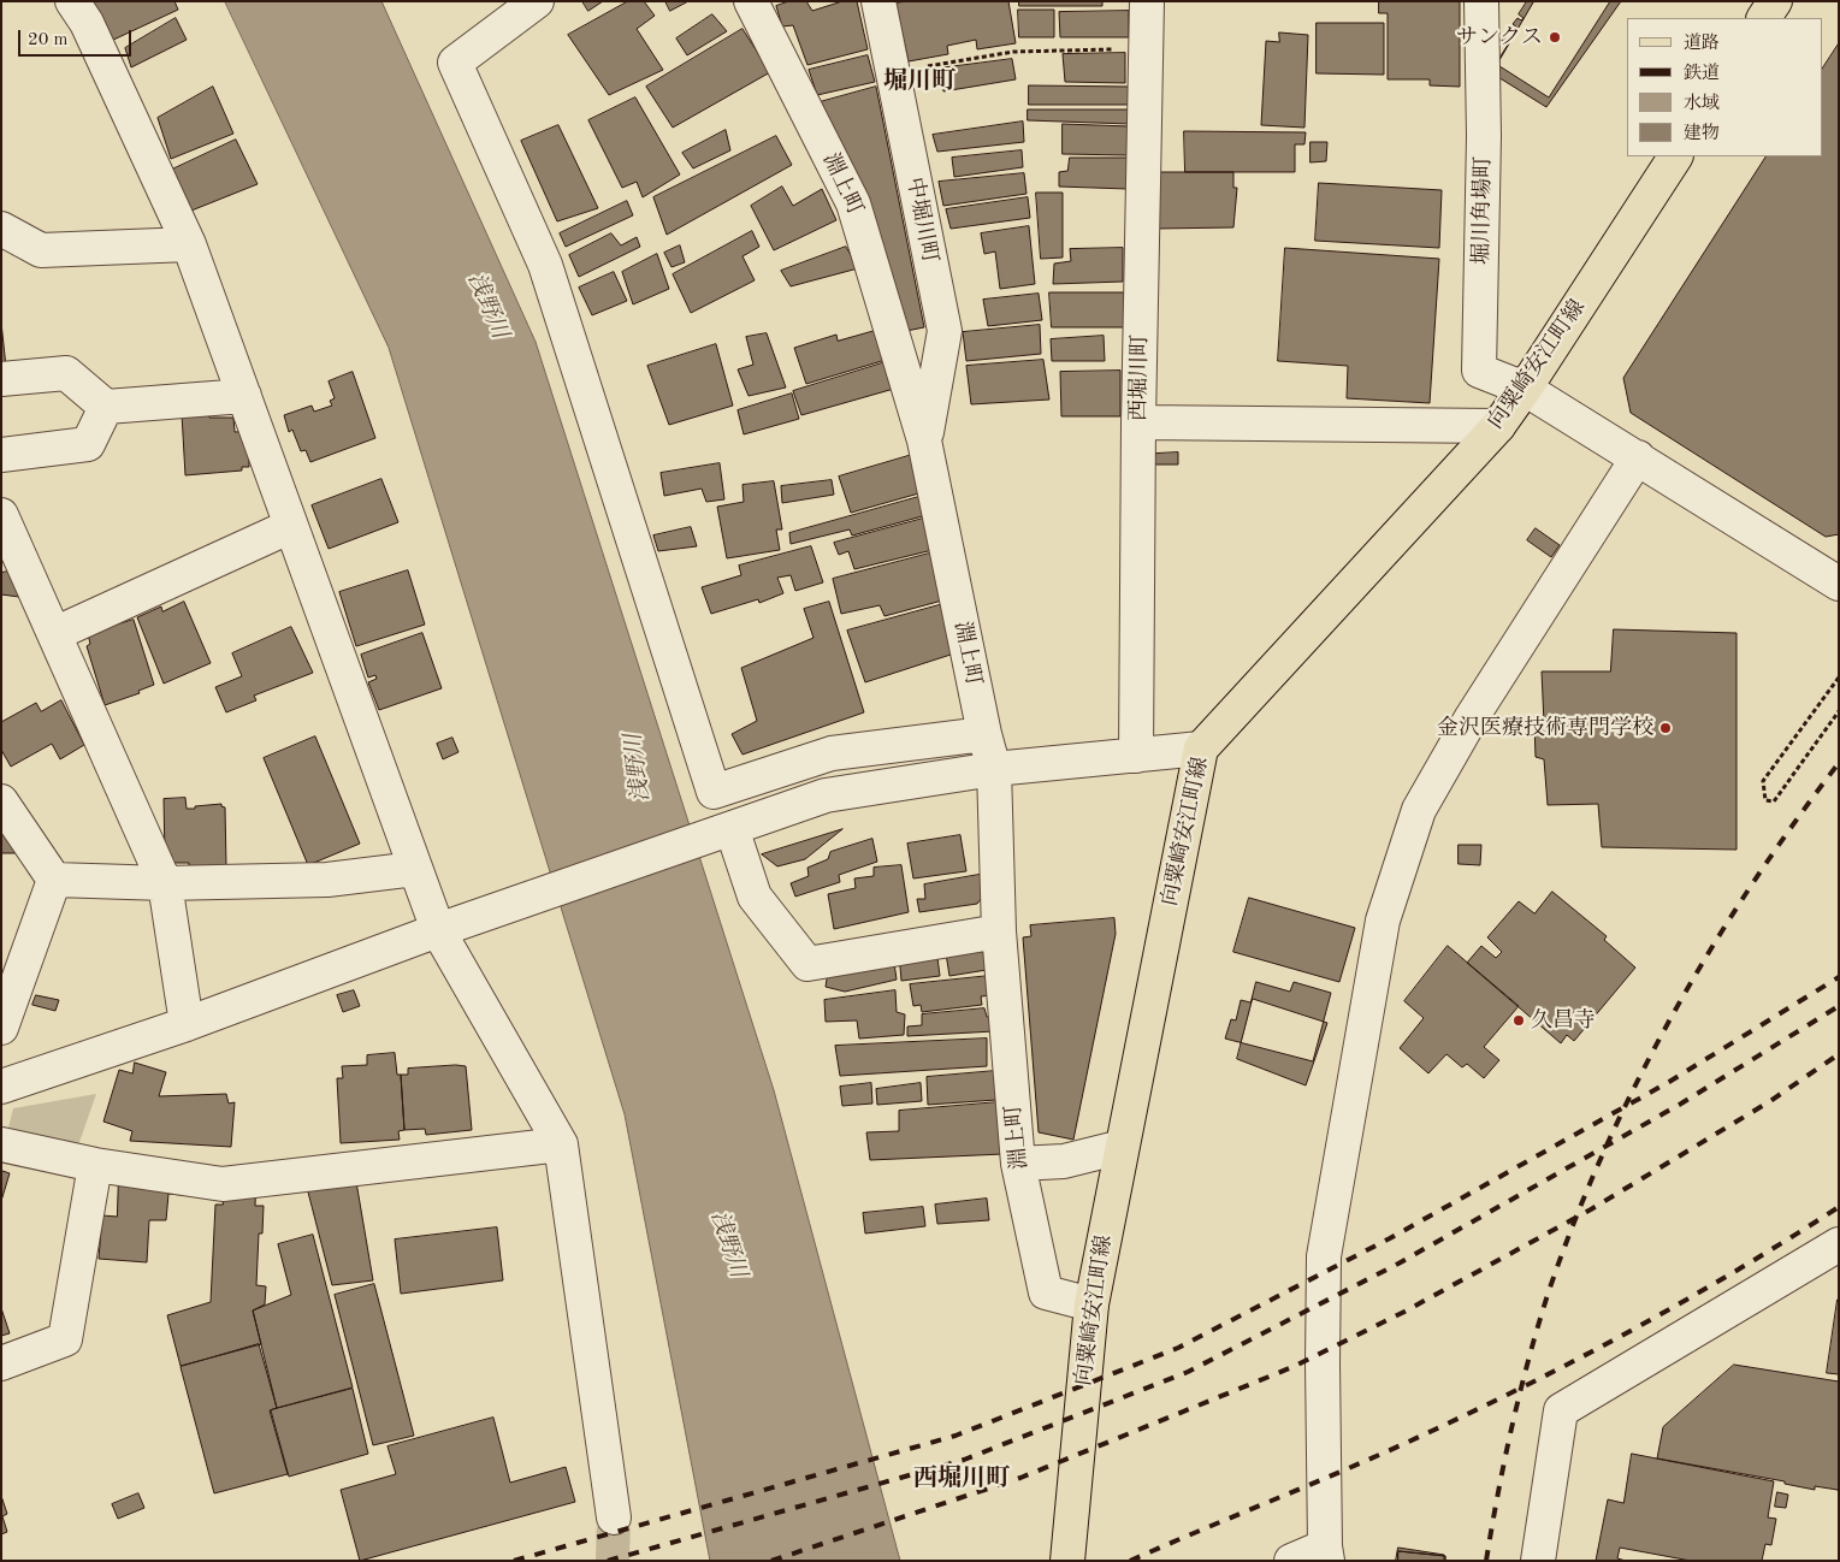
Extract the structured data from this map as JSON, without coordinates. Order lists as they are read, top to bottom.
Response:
{
  "streets": {
    "main road": ["向粟崎安江町線"],
    "street": [
      "淵上町",
      "堀川角場町",
      "中堀川町",
      "西堀川町"
    ]
  },
  "crossings": [
    ["淵上町", "中堀川町"],
    ["淵上町", "向粟崎安江町線"],
    ["堀川角場町", "向粟崎安江町線"]
  ],
  "districts": ["堀川町", "西堀川町"],
  "water": ["浅野川"],
  "places": ["サンクス", "金沢医療技術専門学校", "久昌寺"],
  "legend": [
    "道路",
    "鉄道",
    "水域",
    "建物"
  ],
  "scale_bar": "20 m"
}
